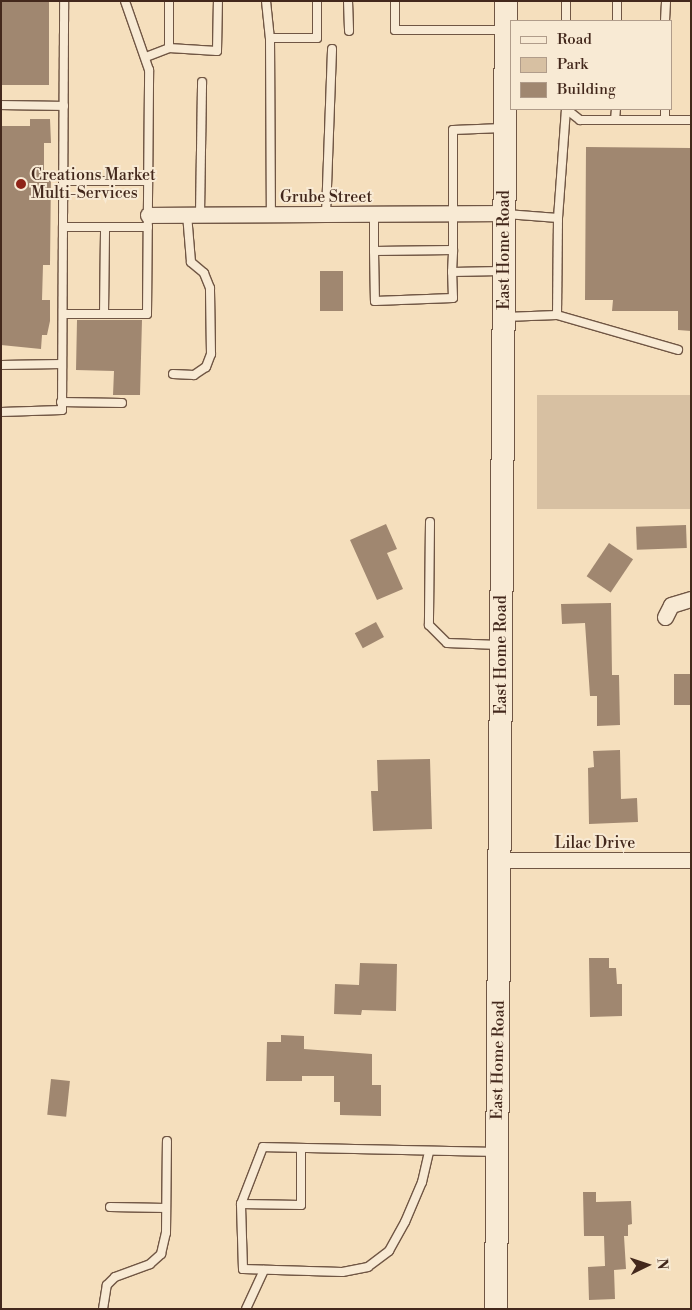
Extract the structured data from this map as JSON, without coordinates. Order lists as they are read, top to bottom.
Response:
{
  "streets": {
    "street": ["Grube Street", "East Home Road", "Lilac Drive"]
  },
  "crossings": [
    ["Grube Street", "East Home Road"],
    ["East Home Road", "Lilac Drive"]
  ],
  "places": ["Creations Market Multi-Services"],
  "legend": ["Road", "Park", "Building"],
  "north": "right"
}
